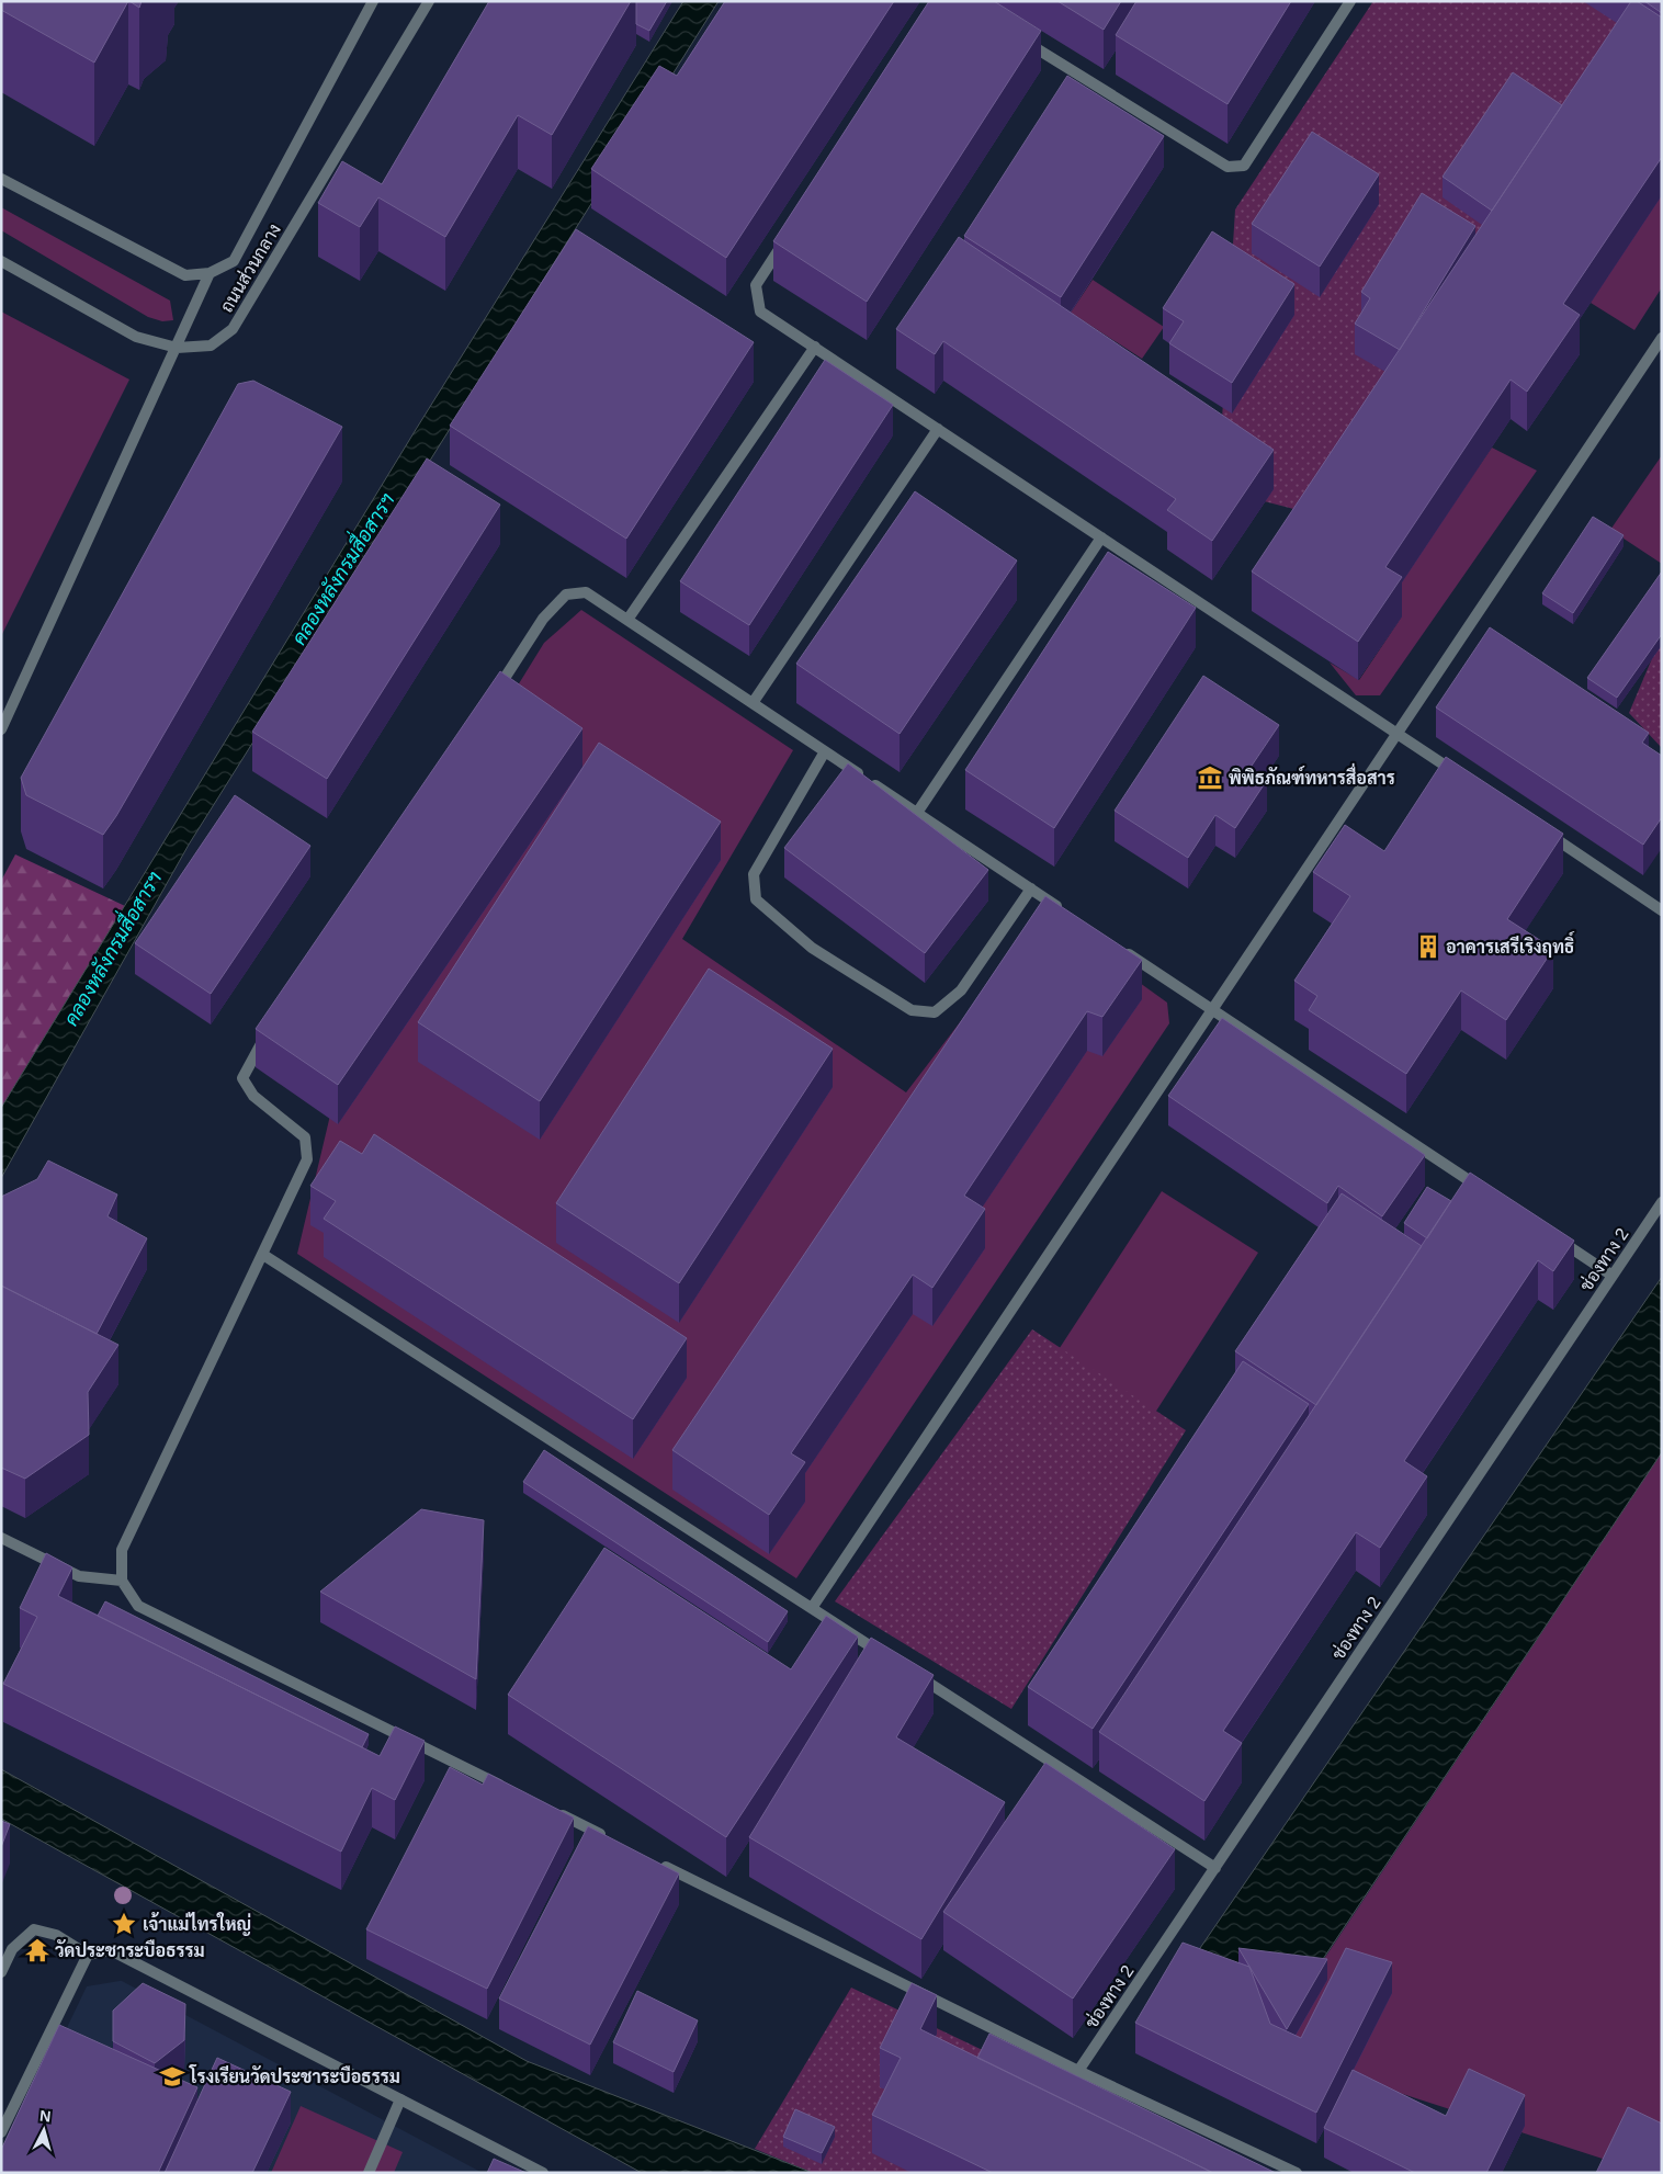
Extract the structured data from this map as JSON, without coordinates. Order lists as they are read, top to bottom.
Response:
{
  "streets": {
    "street": ["ถนนส่วนกลาง", "ช่องทาง 2"]
  },
  "water": ["คลองหลังกรมสื่อสารฯ"],
  "places": {
    "museum": ["พิพิธภัณฑ์ทหารสื่อสาร"],
    "building": ["อาคารเสรีเริงฤทธิ์"],
    "place": ["เจ้าแม่ไทรใหญ่"],
    "temple": ["วัดประชาระบือธรรม"],
    "school or university": ["โรงเรียนวัดประชาระบือธรรม"]
  },
  "north": "top"
}
